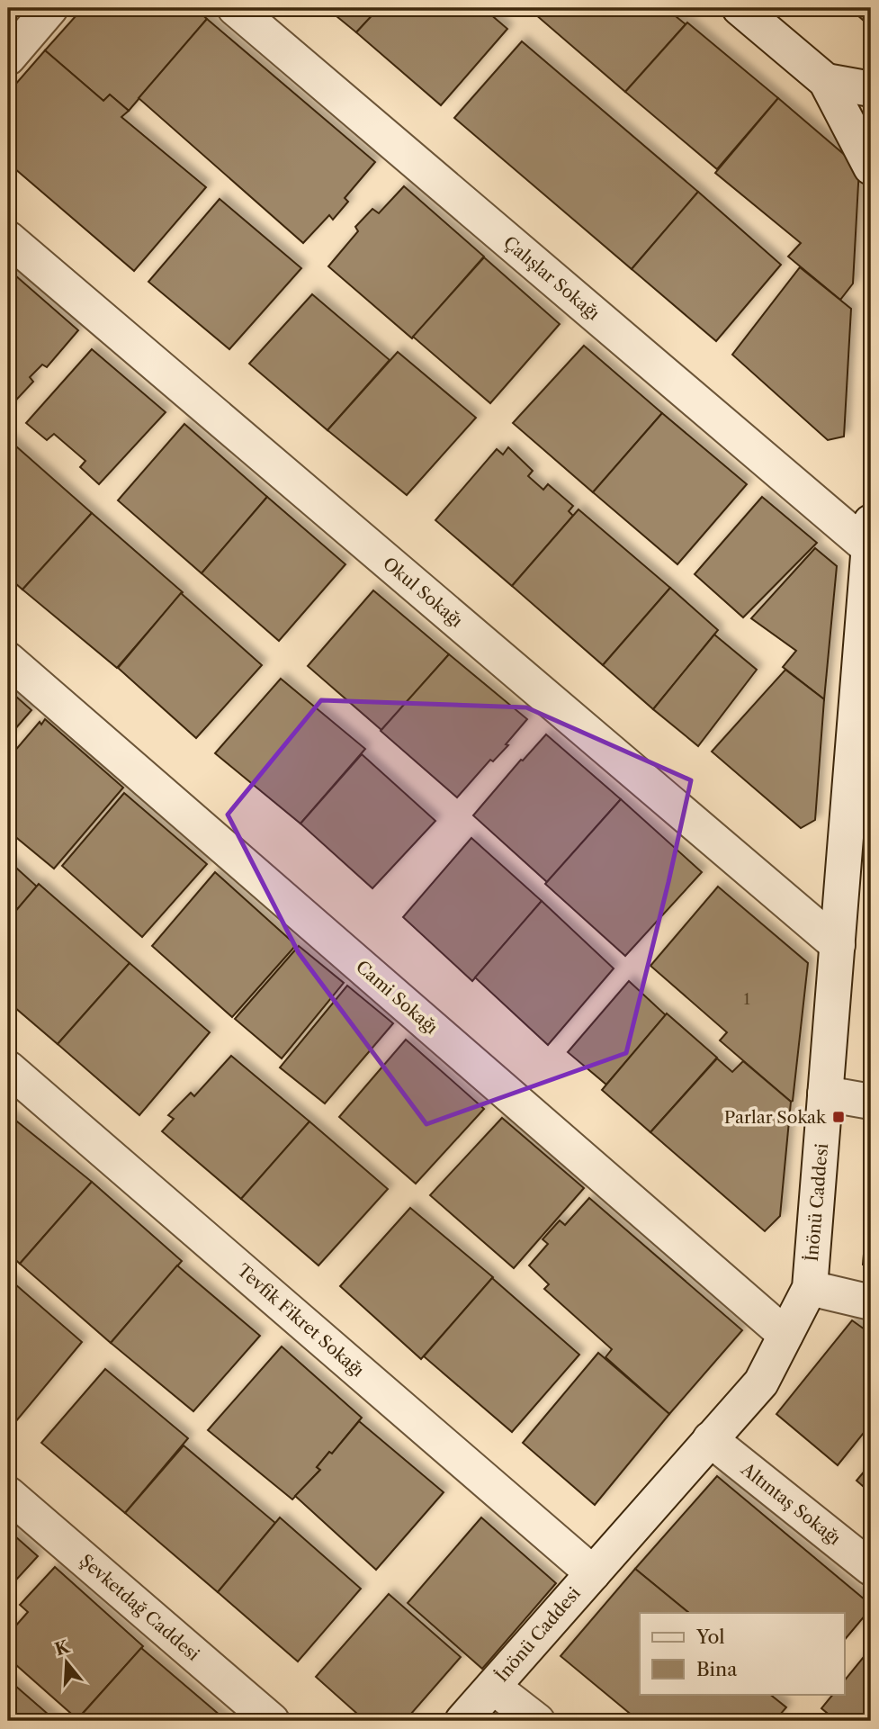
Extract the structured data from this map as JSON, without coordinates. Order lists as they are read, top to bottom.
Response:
{
  "streets": {
    "street": [
      "Çalışlar Sokağı",
      "Okul Sokağı",
      "Cami Sokağı",
      "İnönü Caddesi",
      "Tevfik Fikret Sokağı",
      "Altıntaş Sokağı",
      "Şevketdağ Caddesi"
    ]
  },
  "crossings": [
    ["Çalışlar Sokağı", "İnönü Caddesi"],
    ["Okul Sokağı", "İnönü Caddesi"],
    ["Cami Sokağı", "İnönü Caddesi"],
    ["İnönü Caddesi", "Tevfik Fikret Sokağı"],
    ["İnönü Caddesi", "Altıntaş Sokağı"]
  ],
  "places": {
    "transit": ["Parlar Sokak"]
  },
  "house_numbers": ["1"],
  "legend": ["Yol", "Bina"],
  "north": "top"
}
